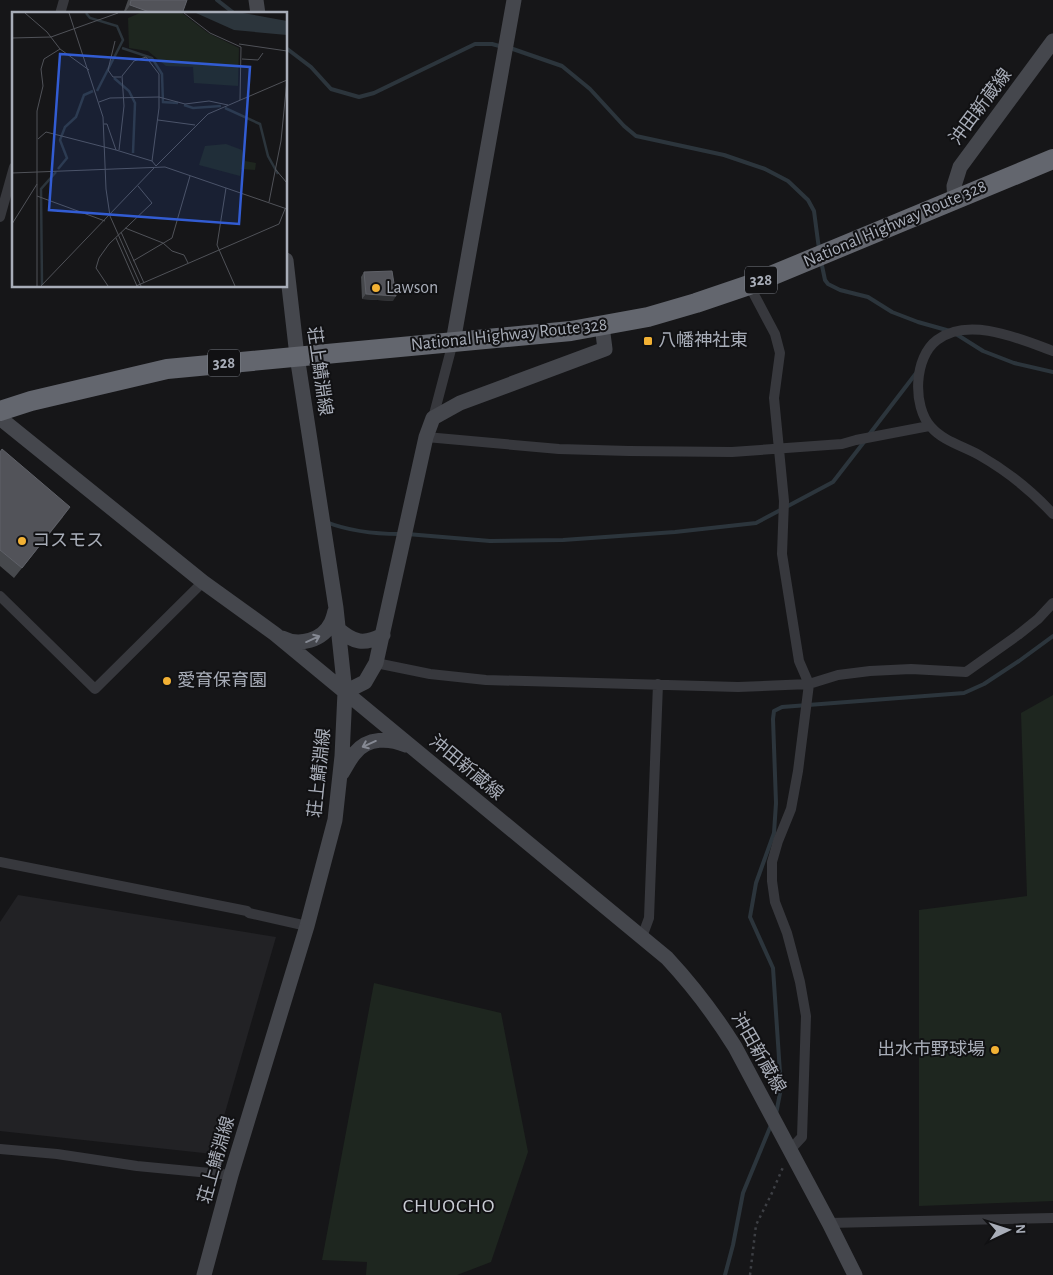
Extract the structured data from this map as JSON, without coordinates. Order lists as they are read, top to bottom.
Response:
{
  "streets": {
    "highway": ["National Highway Route 328", "328"],
    "main road": ["沖田新蔵線", "荘上鯖淵線"]
  },
  "crossings": [
    ["沖田新蔵線", "National Highway Route 328"],
    ["沖田新蔵線", "荘上鯖淵線"],
    ["National Highway Route 328", "荘上鯖淵線"]
  ],
  "districts": ["CHUOCHO"],
  "places": {
    "other": [
      "Lawson",
      "コスモス",
      "愛育保育園",
      "出水市野球場"
    ],
    "transit": ["八幡神社東"]
  },
  "north": "right"
}
